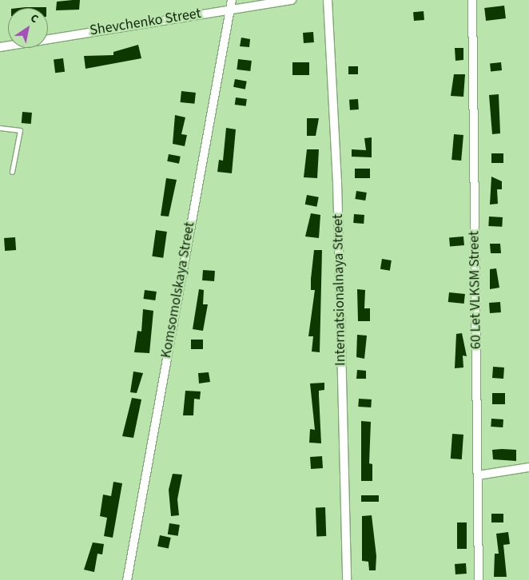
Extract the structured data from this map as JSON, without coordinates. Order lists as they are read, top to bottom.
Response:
{
  "streets": {
    "street": [
      "Shevchenko Street",
      "Komsomolskaya Street",
      "Internatsionalnaya Street",
      "60 Let VLKSM Street"
    ]
  },
  "crossings": [
    ["Shevchenko Street", "Komsomolskaya Street"]
  ],
  "north": "top right"
}
